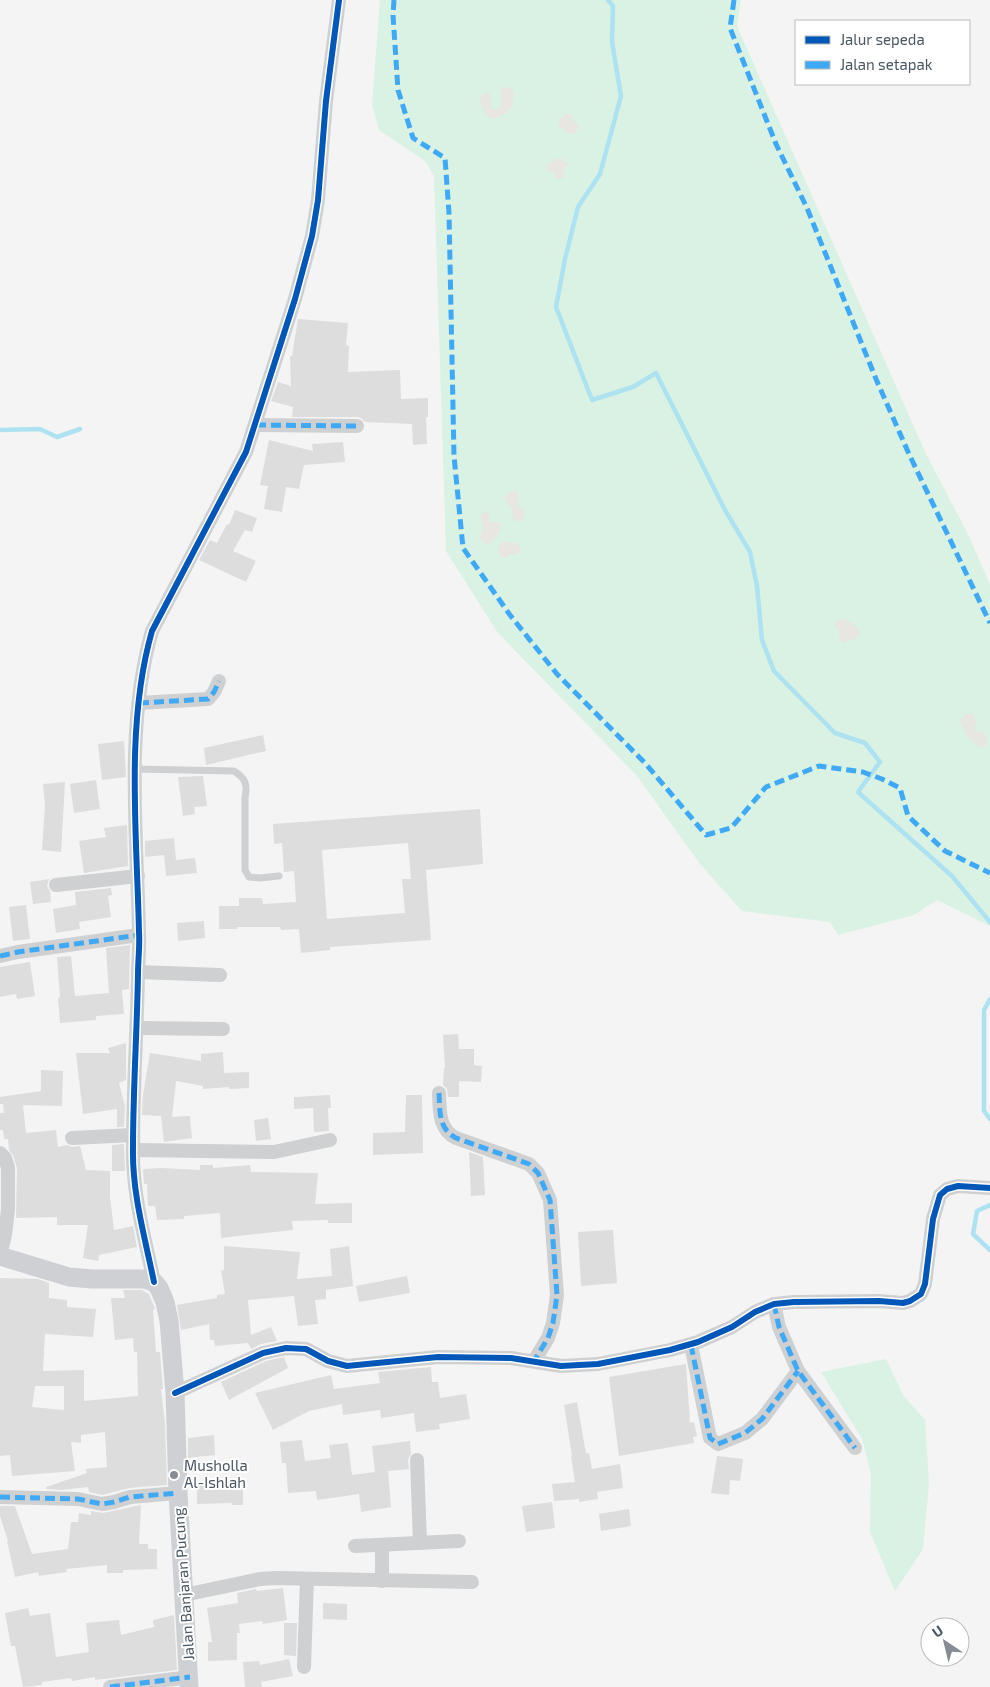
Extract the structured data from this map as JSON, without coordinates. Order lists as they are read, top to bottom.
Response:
{
  "streets": {
    "street": ["Jalan Banjaran Pucung"]
  },
  "places": ["Musholla Al-Ishlah"],
  "legend": ["Jalur sepeda", "Jalan setapak"],
  "north": "top left"
}
